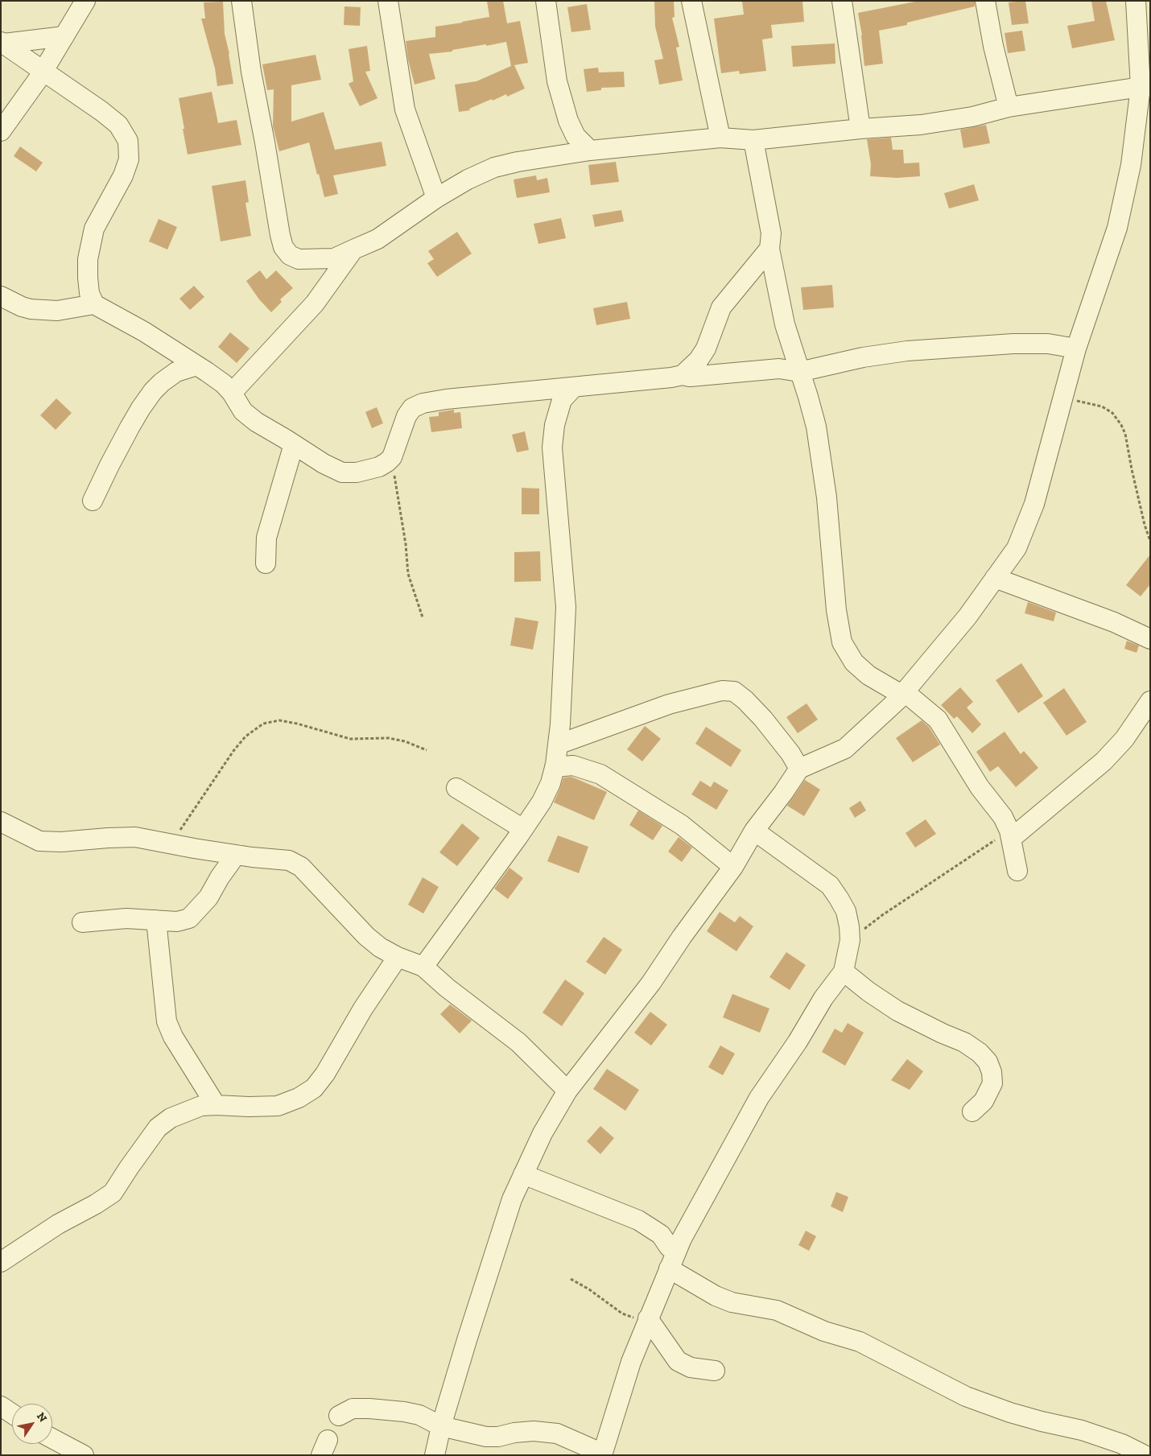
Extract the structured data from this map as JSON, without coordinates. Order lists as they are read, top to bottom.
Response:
{
  "north": "top right"
}
